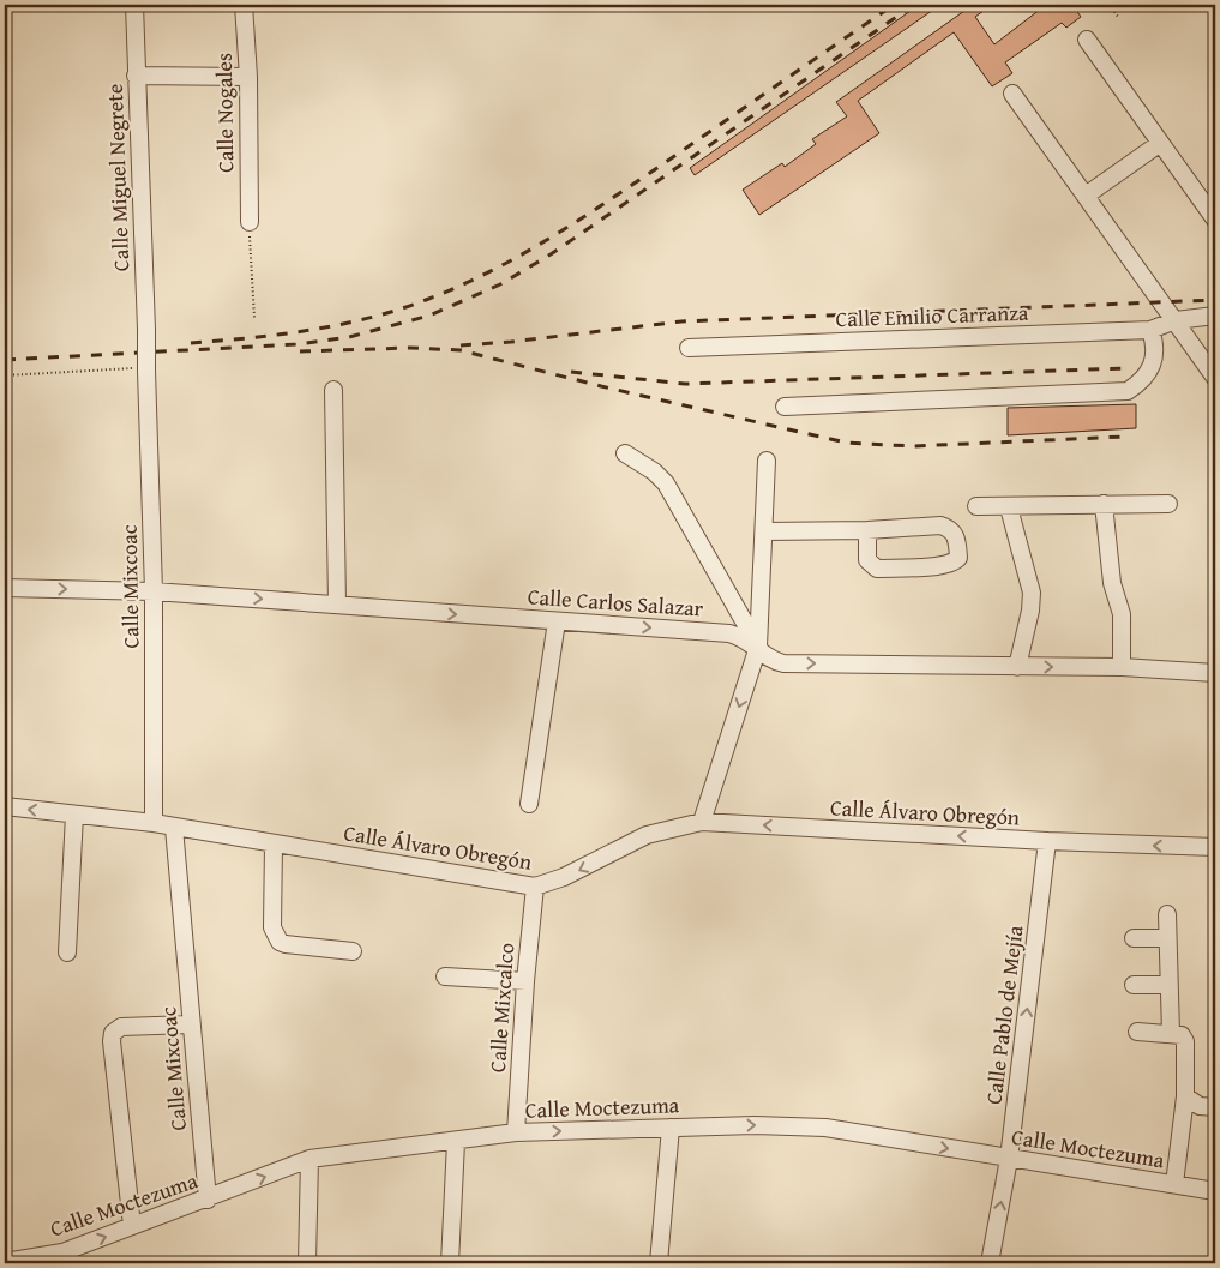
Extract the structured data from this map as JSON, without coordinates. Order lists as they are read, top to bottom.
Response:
{
  "streets": {
    "street": [
      "Calle Nogales",
      "Calle Miguel Negrete",
      "Calle Emilio Carranza",
      "Calle Mixcoac",
      "Calle Carlos Salazar",
      "Calle Álvaro Obregón",
      "Calle Mixcalco",
      "Calle Pablo de Mejía",
      "Calle Moctezuma"
    ]
  },
  "crossings": [
    ["Calle Miguel Negrete", "Calle Mixcoac"],
    ["Calle Mixcoac", "Calle Carlos Salazar"],
    ["Calle Mixcoac", "Calle Álvaro Obregón"],
    ["Calle Mixcoac", "Calle Moctezuma"],
    ["Calle Álvaro Obregón", "Calle Mixcalco"],
    ["Calle Álvaro Obregón", "Calle Pablo de Mejía"],
    ["Calle Mixcalco", "Calle Moctezuma"],
    ["Calle Pablo de Mejía", "Calle Moctezuma"]
  ],
  "one_way": [
    "Calle Carlos Salazar",
    "Calle Álvaro Obregón",
    "Calle Pablo de Mejía",
    "Calle Moctezuma"
  ]
}
